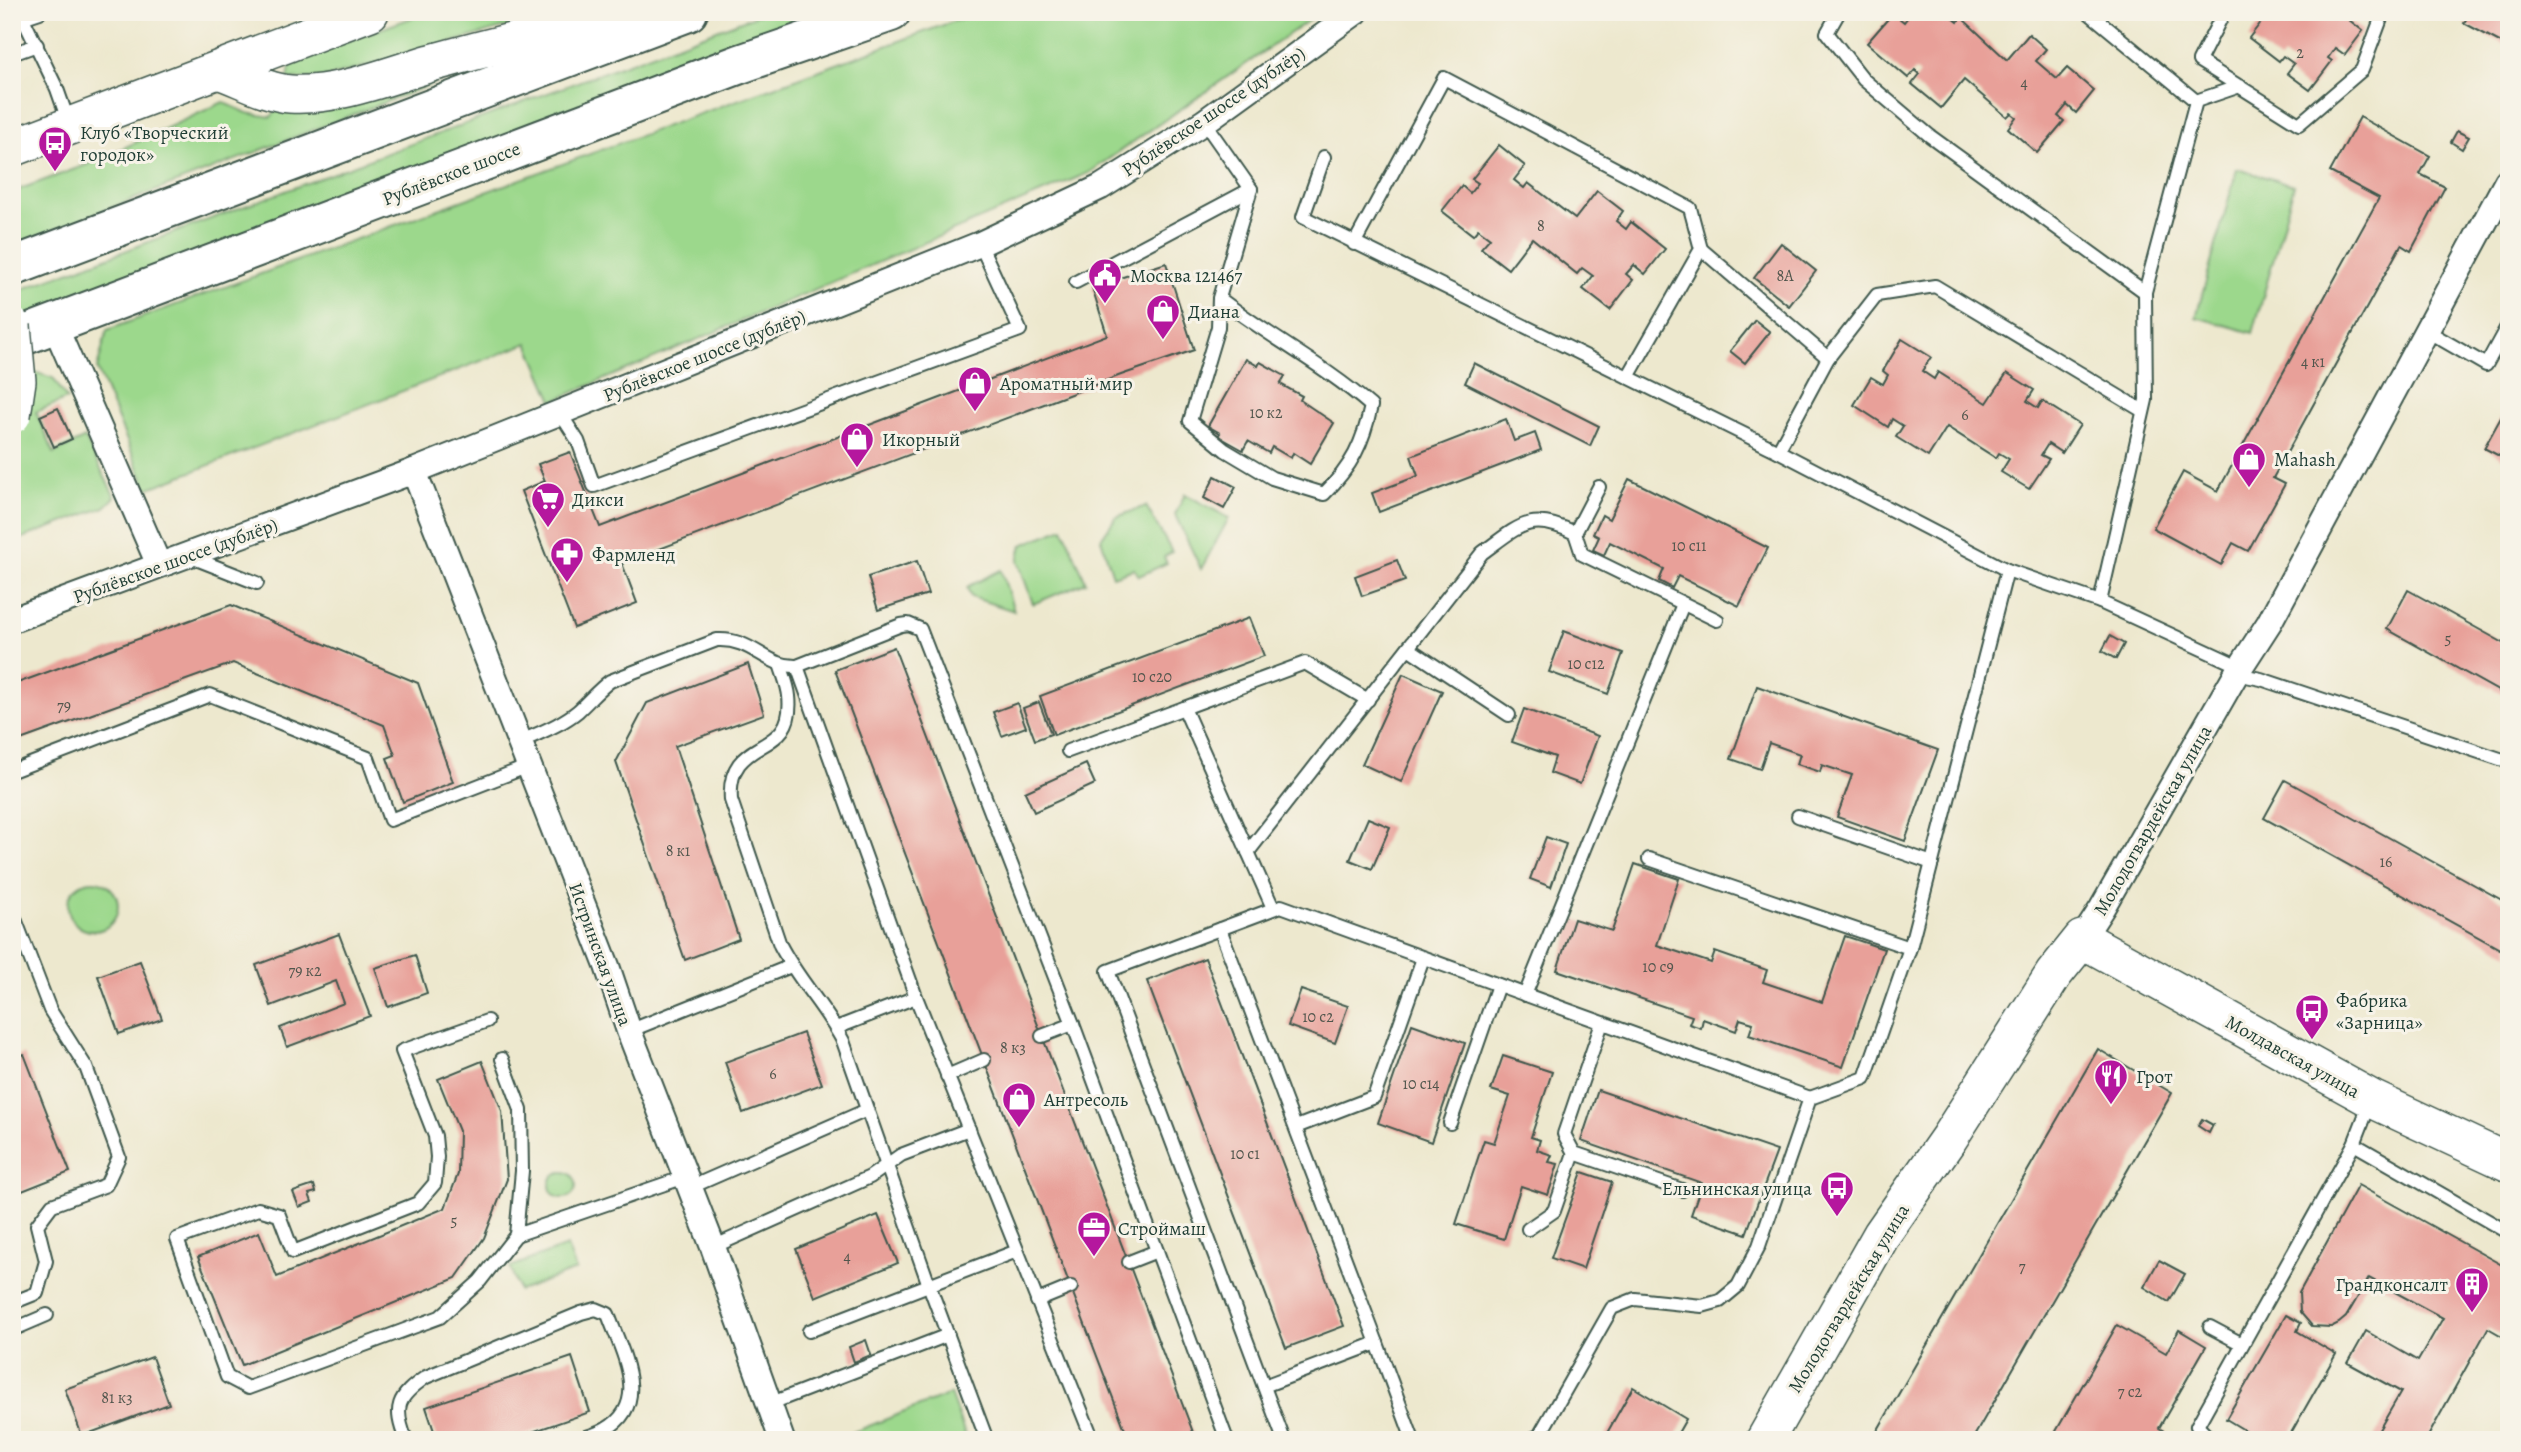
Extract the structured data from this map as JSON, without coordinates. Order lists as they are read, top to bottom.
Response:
{
  "streets": {
    "main road": ["Рублёвское шоссе"],
    "street": [
      "Рублёвское шоссе (дублёр)",
      "Молодогвардейская улица",
      "Истринская улица",
      "Молдавская улица"
    ]
  },
  "crossings": [
    ["Рублёвское шоссе (дублёр)", "Истринская улица"],
    ["Молодогвардейская улица", "Молдавская улица"]
  ],
  "places": {
    "bus stop": ["Клуб «Творческий городок»", "Фабрика «Зарница»", "Ельнинская улица"],
    "public building": ["Москва 121467"],
    "shop": [
      "Диана",
      "Ароматный мир",
      "Икорный",
      "Mahash",
      "Антресоль"
    ],
    "supermarket": ["Дикси"],
    "pharmacy": ["Фармленд"],
    "restaurant": ["Грот"],
    "office": ["Строймаш"],
    "building": ["Грандконсалт"]
  },
  "house_numbers": [
    "2",
    "4",
    "8",
    "8А",
    "4 к1",
    "10 к2",
    "6",
    "10 с11",
    "5",
    "10 с12",
    "10 с20",
    "79",
    "8 к1",
    "16",
    "10 с9",
    "79 к2",
    "10 с2",
    "8 к3",
    "6",
    "10 с14",
    "10 с1",
    "5",
    "4",
    "7",
    "7 с2",
    "81 к3"
  ]
}
